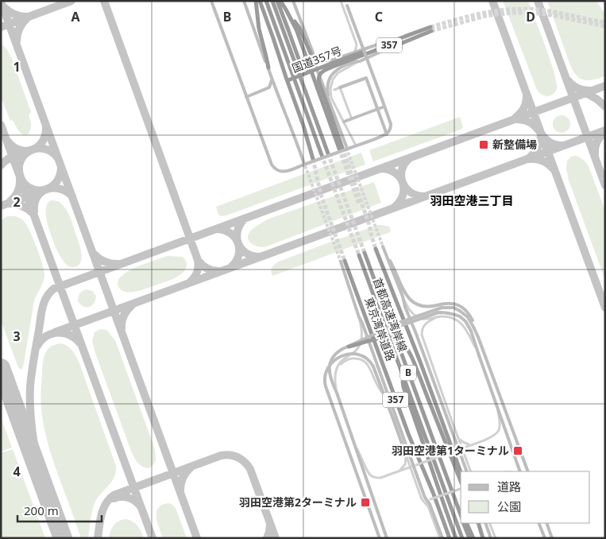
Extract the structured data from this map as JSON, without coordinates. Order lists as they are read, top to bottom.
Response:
{
  "streets": {
    "highway": [
      "357",
      "国道357号",
      "首都高速湾岸線",
      "東京湾岸道路",
      "B"
    ]
  },
  "crossings": [
    ["357", "国道357号"]
  ],
  "districts": ["羽田空港三丁目"],
  "places": {
    "transit": ["新整備場", "羽田空港第1ターミナル", "羽田空港第2ターミナル"]
  },
  "legend": ["道路", "公園"],
  "scale_bar": "200 m",
  "grid": {
    "columns": [
      "A",
      "B",
      "C",
      "D"
    ],
    "rows": [
      "1",
      "2",
      "3",
      "4"
    ]
  }
}
